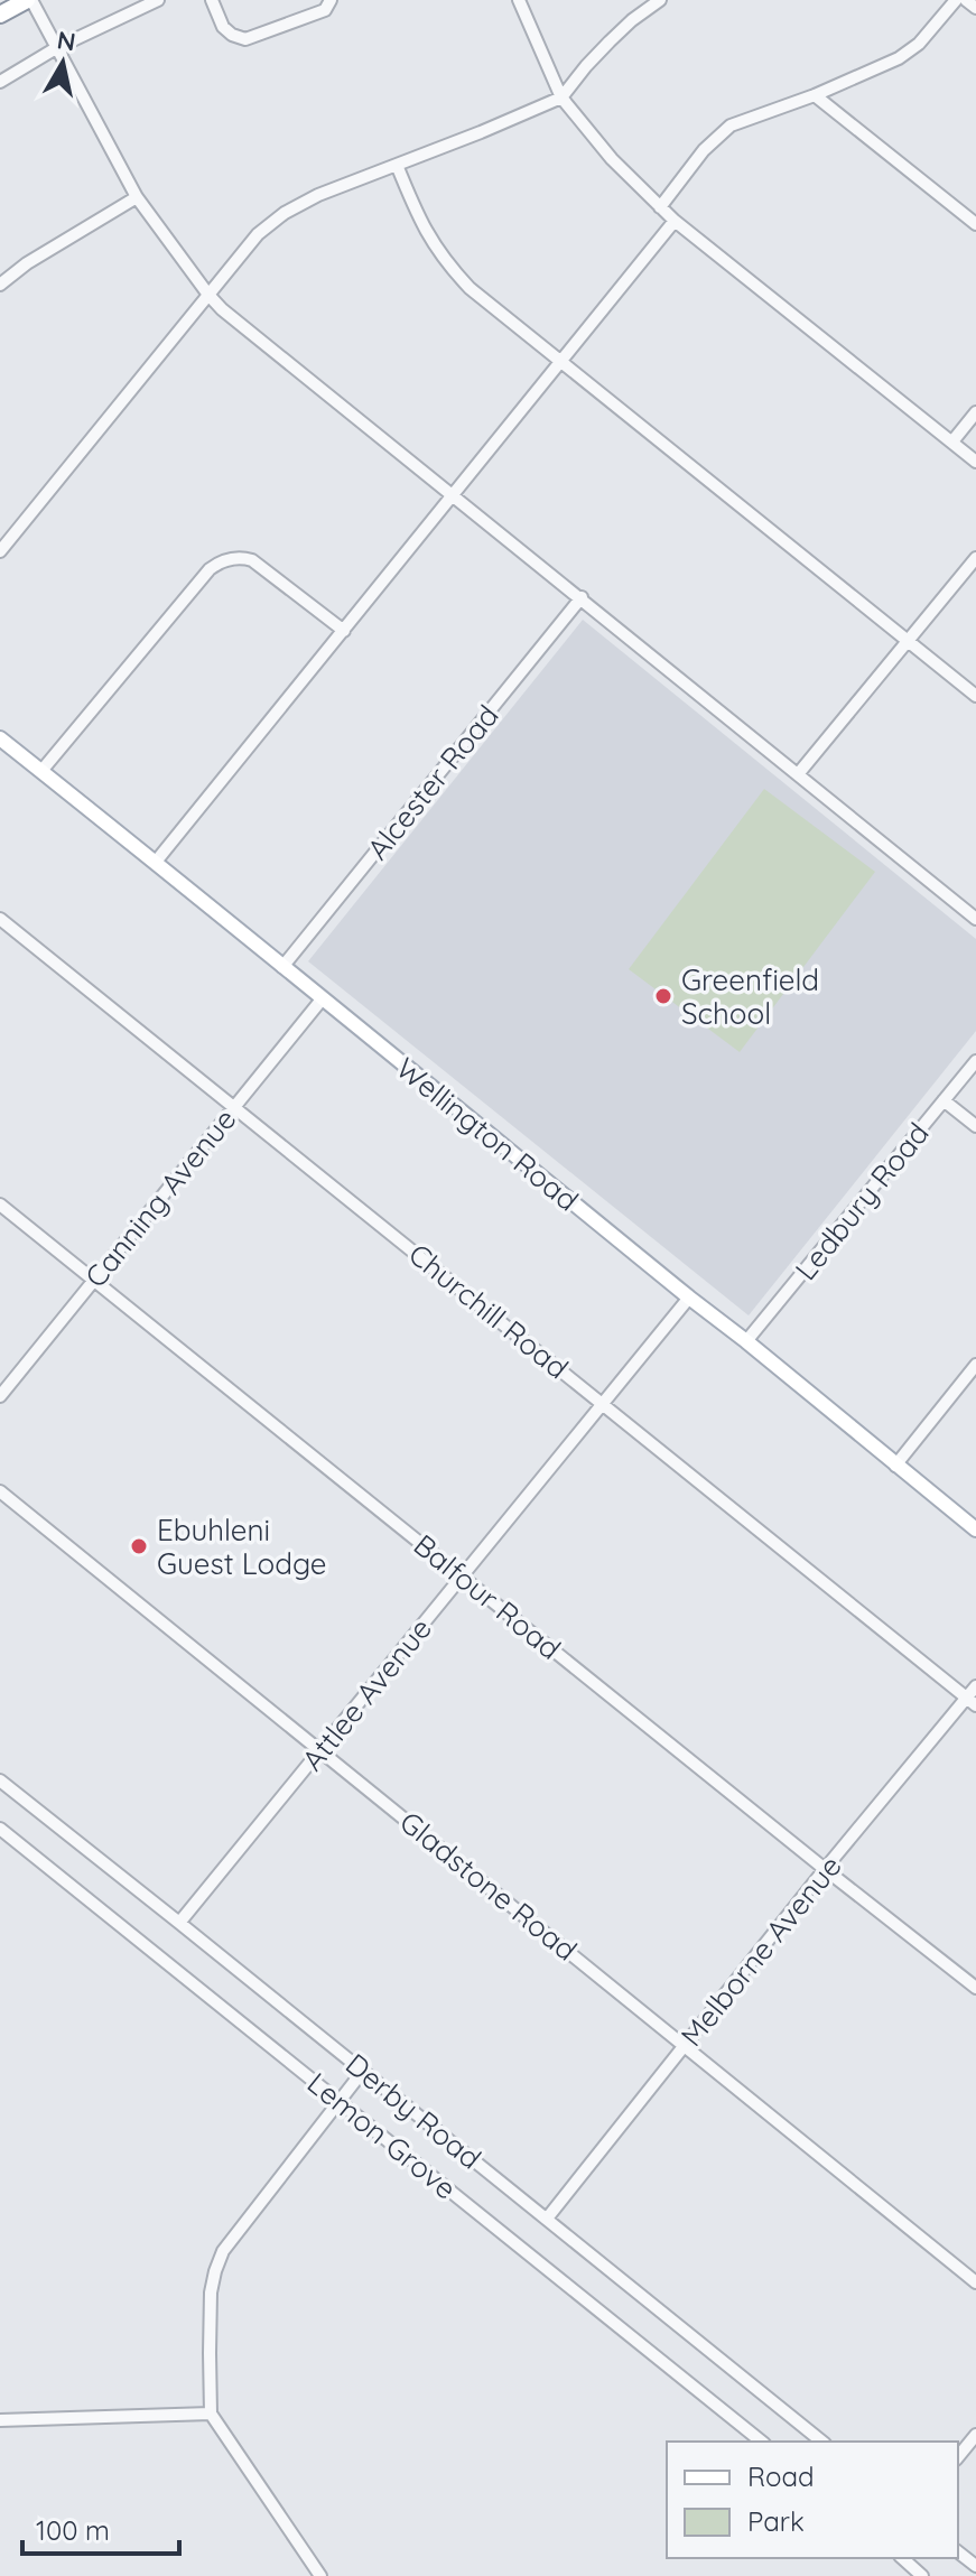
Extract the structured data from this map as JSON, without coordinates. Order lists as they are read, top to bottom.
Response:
{
  "streets": {
    "main road": ["Wellington Road"],
    "street": [
      "Alcester Road",
      "Canning Avenue",
      "Ledbury Road",
      "Churchill Road",
      "Balfour Road",
      "Attlee Avenue",
      "Gladstone Road",
      "Melborne Avenue",
      "Derby Road",
      "Lemon Grove"
    ]
  },
  "crossings": [
    ["Alcester Road", "Wellington Road"],
    ["Wellington Road", "Canning Avenue"],
    ["Wellington Road", "Ledbury Road"],
    ["Wellington Road", "Attlee Avenue"],
    ["Canning Avenue", "Churchill Road"],
    ["Canning Avenue", "Balfour Road"],
    ["Churchill Road", "Attlee Avenue"],
    ["Churchill Road", "Melborne Avenue"],
    ["Balfour Road", "Attlee Avenue"],
    ["Balfour Road", "Melborne Avenue"],
    ["Attlee Avenue", "Gladstone Road"],
    ["Attlee Avenue", "Derby Road"],
    ["Gladstone Road", "Melborne Avenue"],
    ["Melborne Avenue", "Derby Road"]
  ],
  "places": ["Greenfield School", "Ebuhleni Guest Lodge"],
  "legend": ["Road", "Park"],
  "scale_bar": "100 m",
  "north": "top"
}
